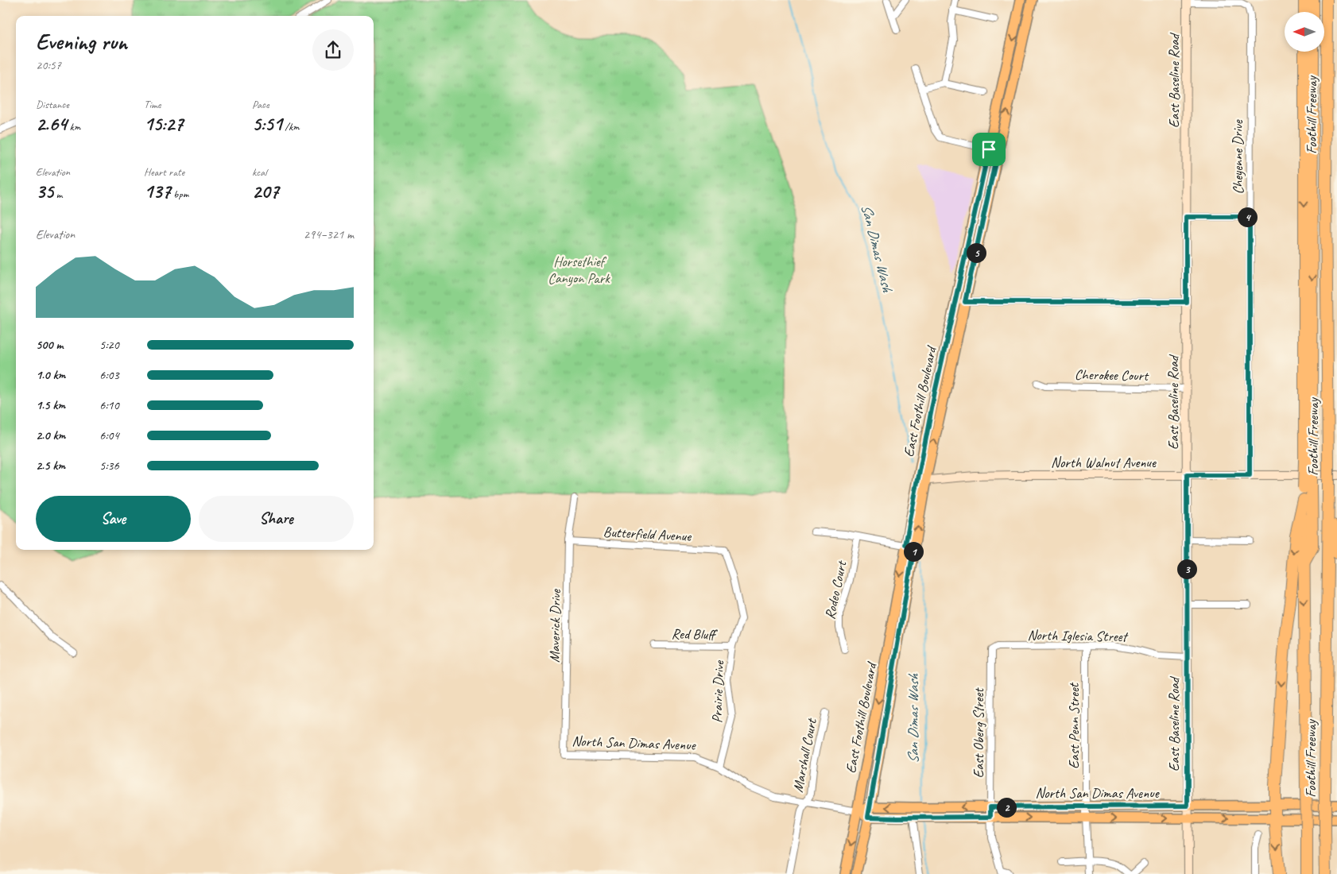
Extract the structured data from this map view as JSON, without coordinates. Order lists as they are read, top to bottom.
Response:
{
  "streets": {
    "highway": ["Foothill Freeway"],
    "main road": [
      "East Baseline Road",
      "East Foothill Boulevard",
      "North Walnut Avenue",
      "North San Dimas Avenue"
    ],
    "street": [
      "Cheyenne Drive",
      "Cherokee Court",
      "Butterfield Avenue",
      "Rodeo Court",
      "Maverick Drive",
      "Red Bluff",
      "North Iglesia Street",
      "Prairie Drive",
      "East Penn Street",
      "East Oberg Street",
      "Marshall Court"
    ]
  },
  "crossings": [
    ["East Baseline Road", "Cheyenne Drive"],
    ["East Baseline Road", "Cherokee Court"],
    ["East Baseline Road", "North Walnut Avenue"],
    ["East Baseline Road", "North Iglesia Street"],
    ["East Baseline Road", "North San Dimas Avenue"],
    ["Cheyenne Drive", "North Walnut Avenue"],
    ["East Foothill Boulevard", "North Walnut Avenue"],
    ["East Foothill Boulevard", "North San Dimas Avenue"],
    ["Butterfield Avenue", "Maverick Drive"],
    ["Butterfield Avenue", "Prairie Drive"],
    ["Maverick Drive", "North San Dimas Avenue"],
    ["Red Bluff", "Prairie Drive"],
    ["North Iglesia Street", "East Penn Street"],
    ["North Iglesia Street", "East Oberg Street"],
    ["Prairie Drive", "North San Dimas Avenue"],
    ["East Penn Street", "North San Dimas Avenue"],
    ["East Oberg Street", "North San Dimas Avenue"],
    ["North San Dimas Avenue", "Marshall Court"]
  ],
  "water": ["San Dimas Wash"],
  "parks": ["Horsethief Canyon Park"],
  "north": "left",
  "page": {
    "heading": ["Evening run", "20:57"],
    "stats": [
      ["Distance", "2.64 km"],
      ["Time", "15:27"],
      ["Pace", "5:51 /km"],
      ["Elevation", "35 m"],
      ["Heart rate", "137 bpm"],
      ["kcal", "207"]
    ],
    "pins": [
      "4",
      "5",
      "1",
      "3",
      "2"
    ],
    "chart": ["Elevation", "294–321 m"],
    "list": [
      {
        "name": "500 m",
        "note": "5:20"
      },
      {
        "name": "1.0 km",
        "note": "6:03"
      },
      {
        "name": "1.5 km",
        "note": "6:10"
      },
      {
        "name": "2.0 km",
        "note": "6:04"
      },
      {
        "name": "2.5 km",
        "note": "5:36"
      }
    ],
    "buttons": ["Save", "Share"]
  }
}
